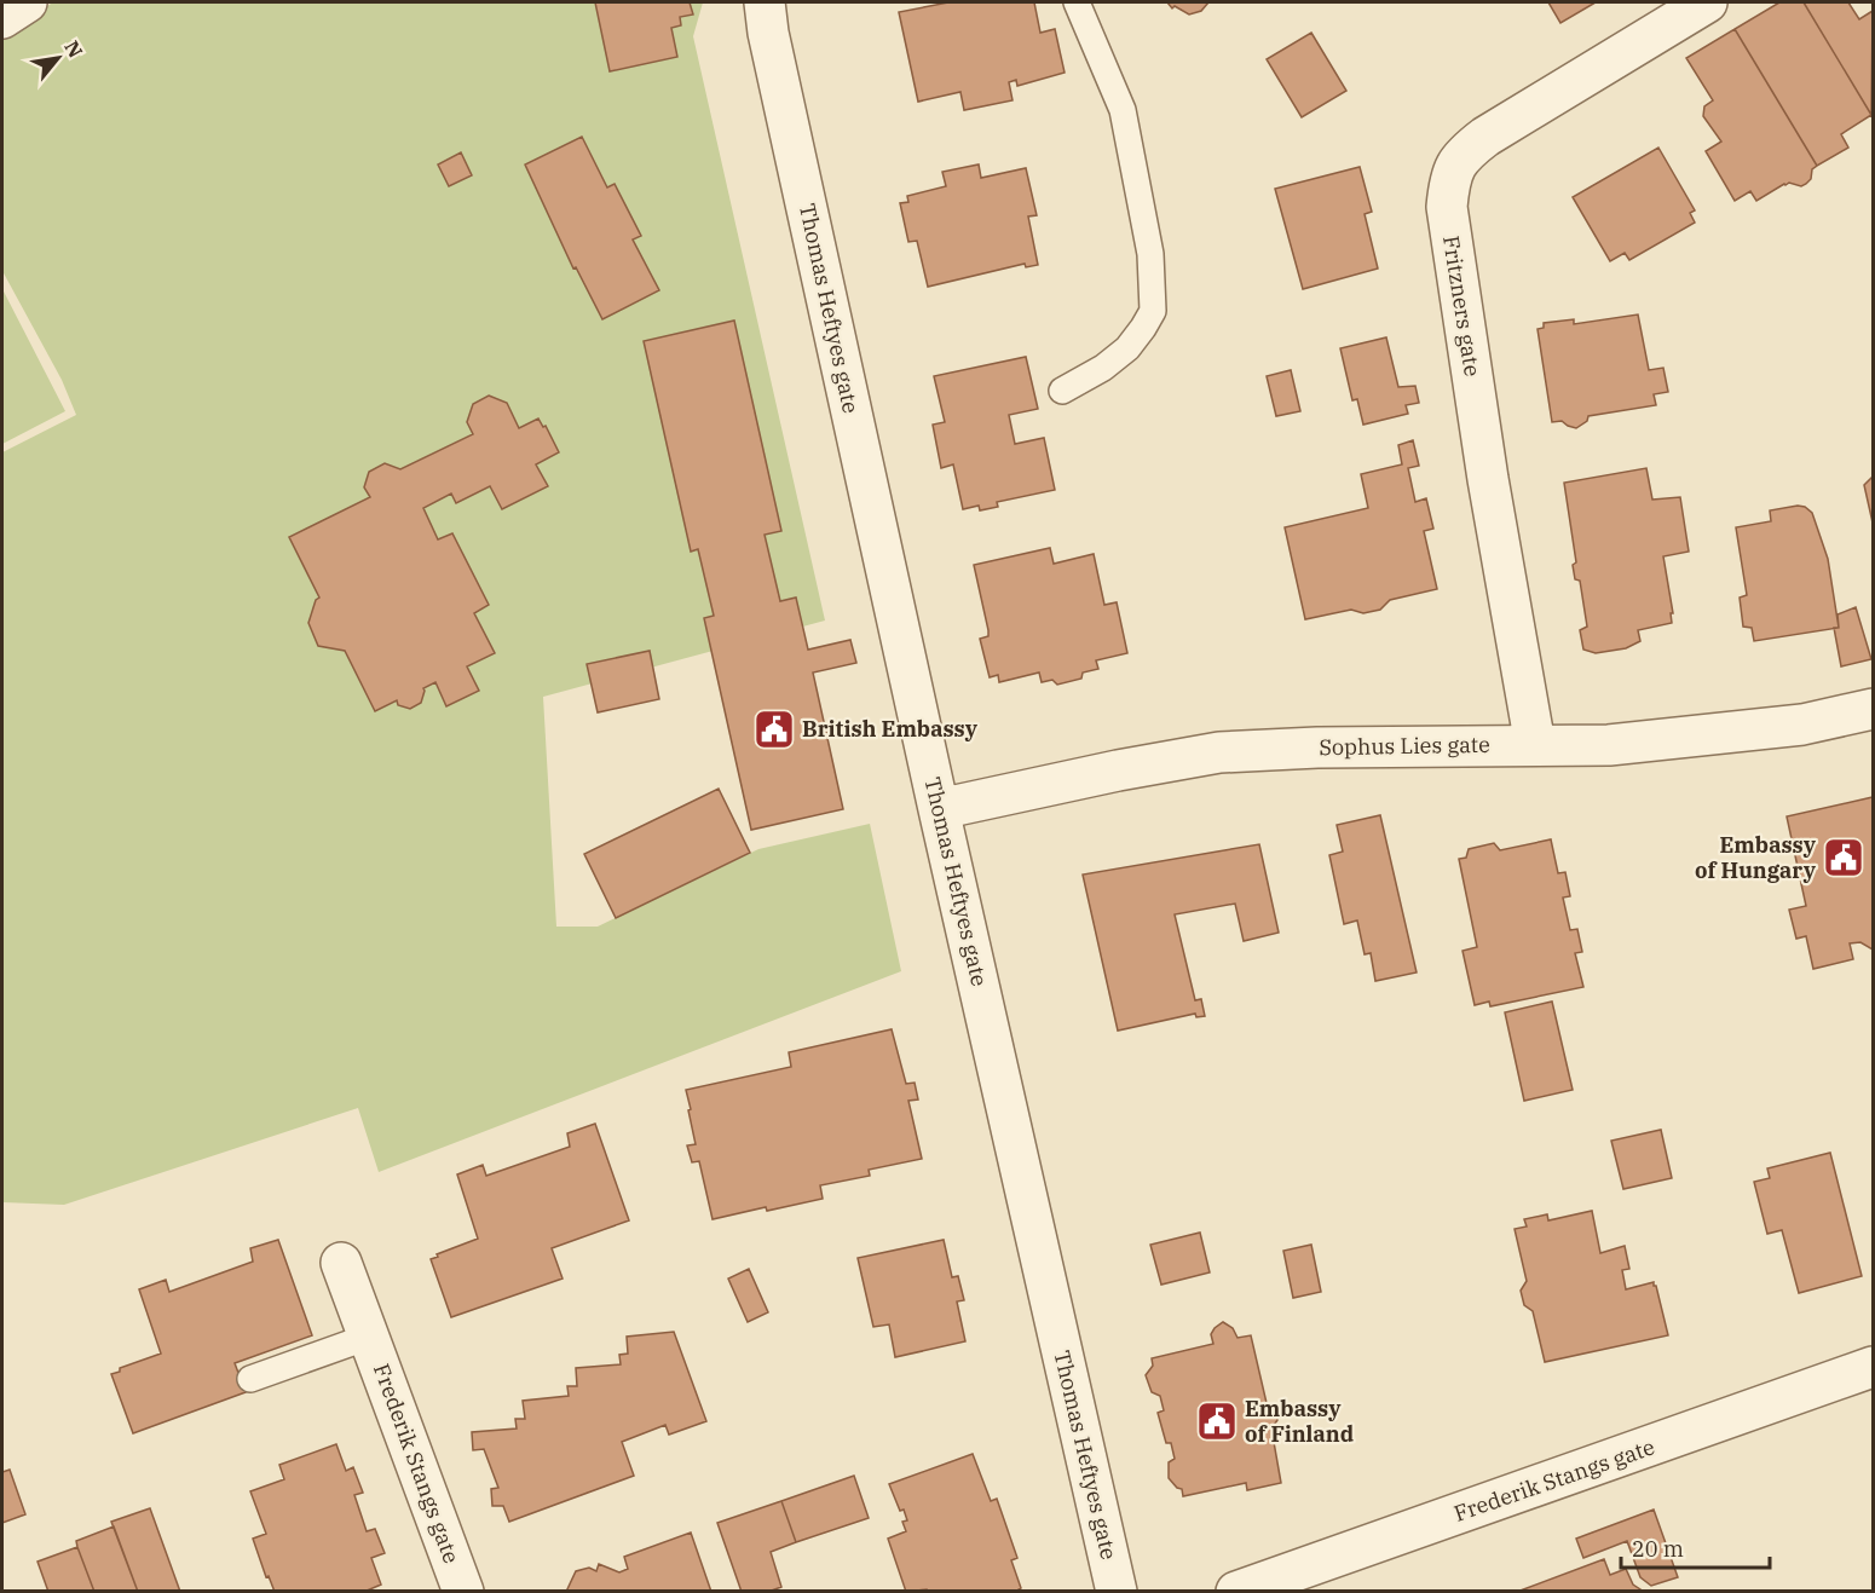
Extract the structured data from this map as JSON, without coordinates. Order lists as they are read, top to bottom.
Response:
{
  "streets": {
    "street": [
      "Fritzners gate",
      "Thomas Heftyes gate",
      "Sophus Lies gate",
      "Frederik Stangs gate"
    ]
  },
  "crossings": [
    ["Fritzners gate", "Sophus Lies gate"],
    ["Thomas Heftyes gate", "Sophus Lies gate"]
  ],
  "places": {
    "public building": ["British Embassy", "Embassy of Hungary", "Embassy of Finland"]
  },
  "scale_bar": "20 m",
  "north": "top right"
}
